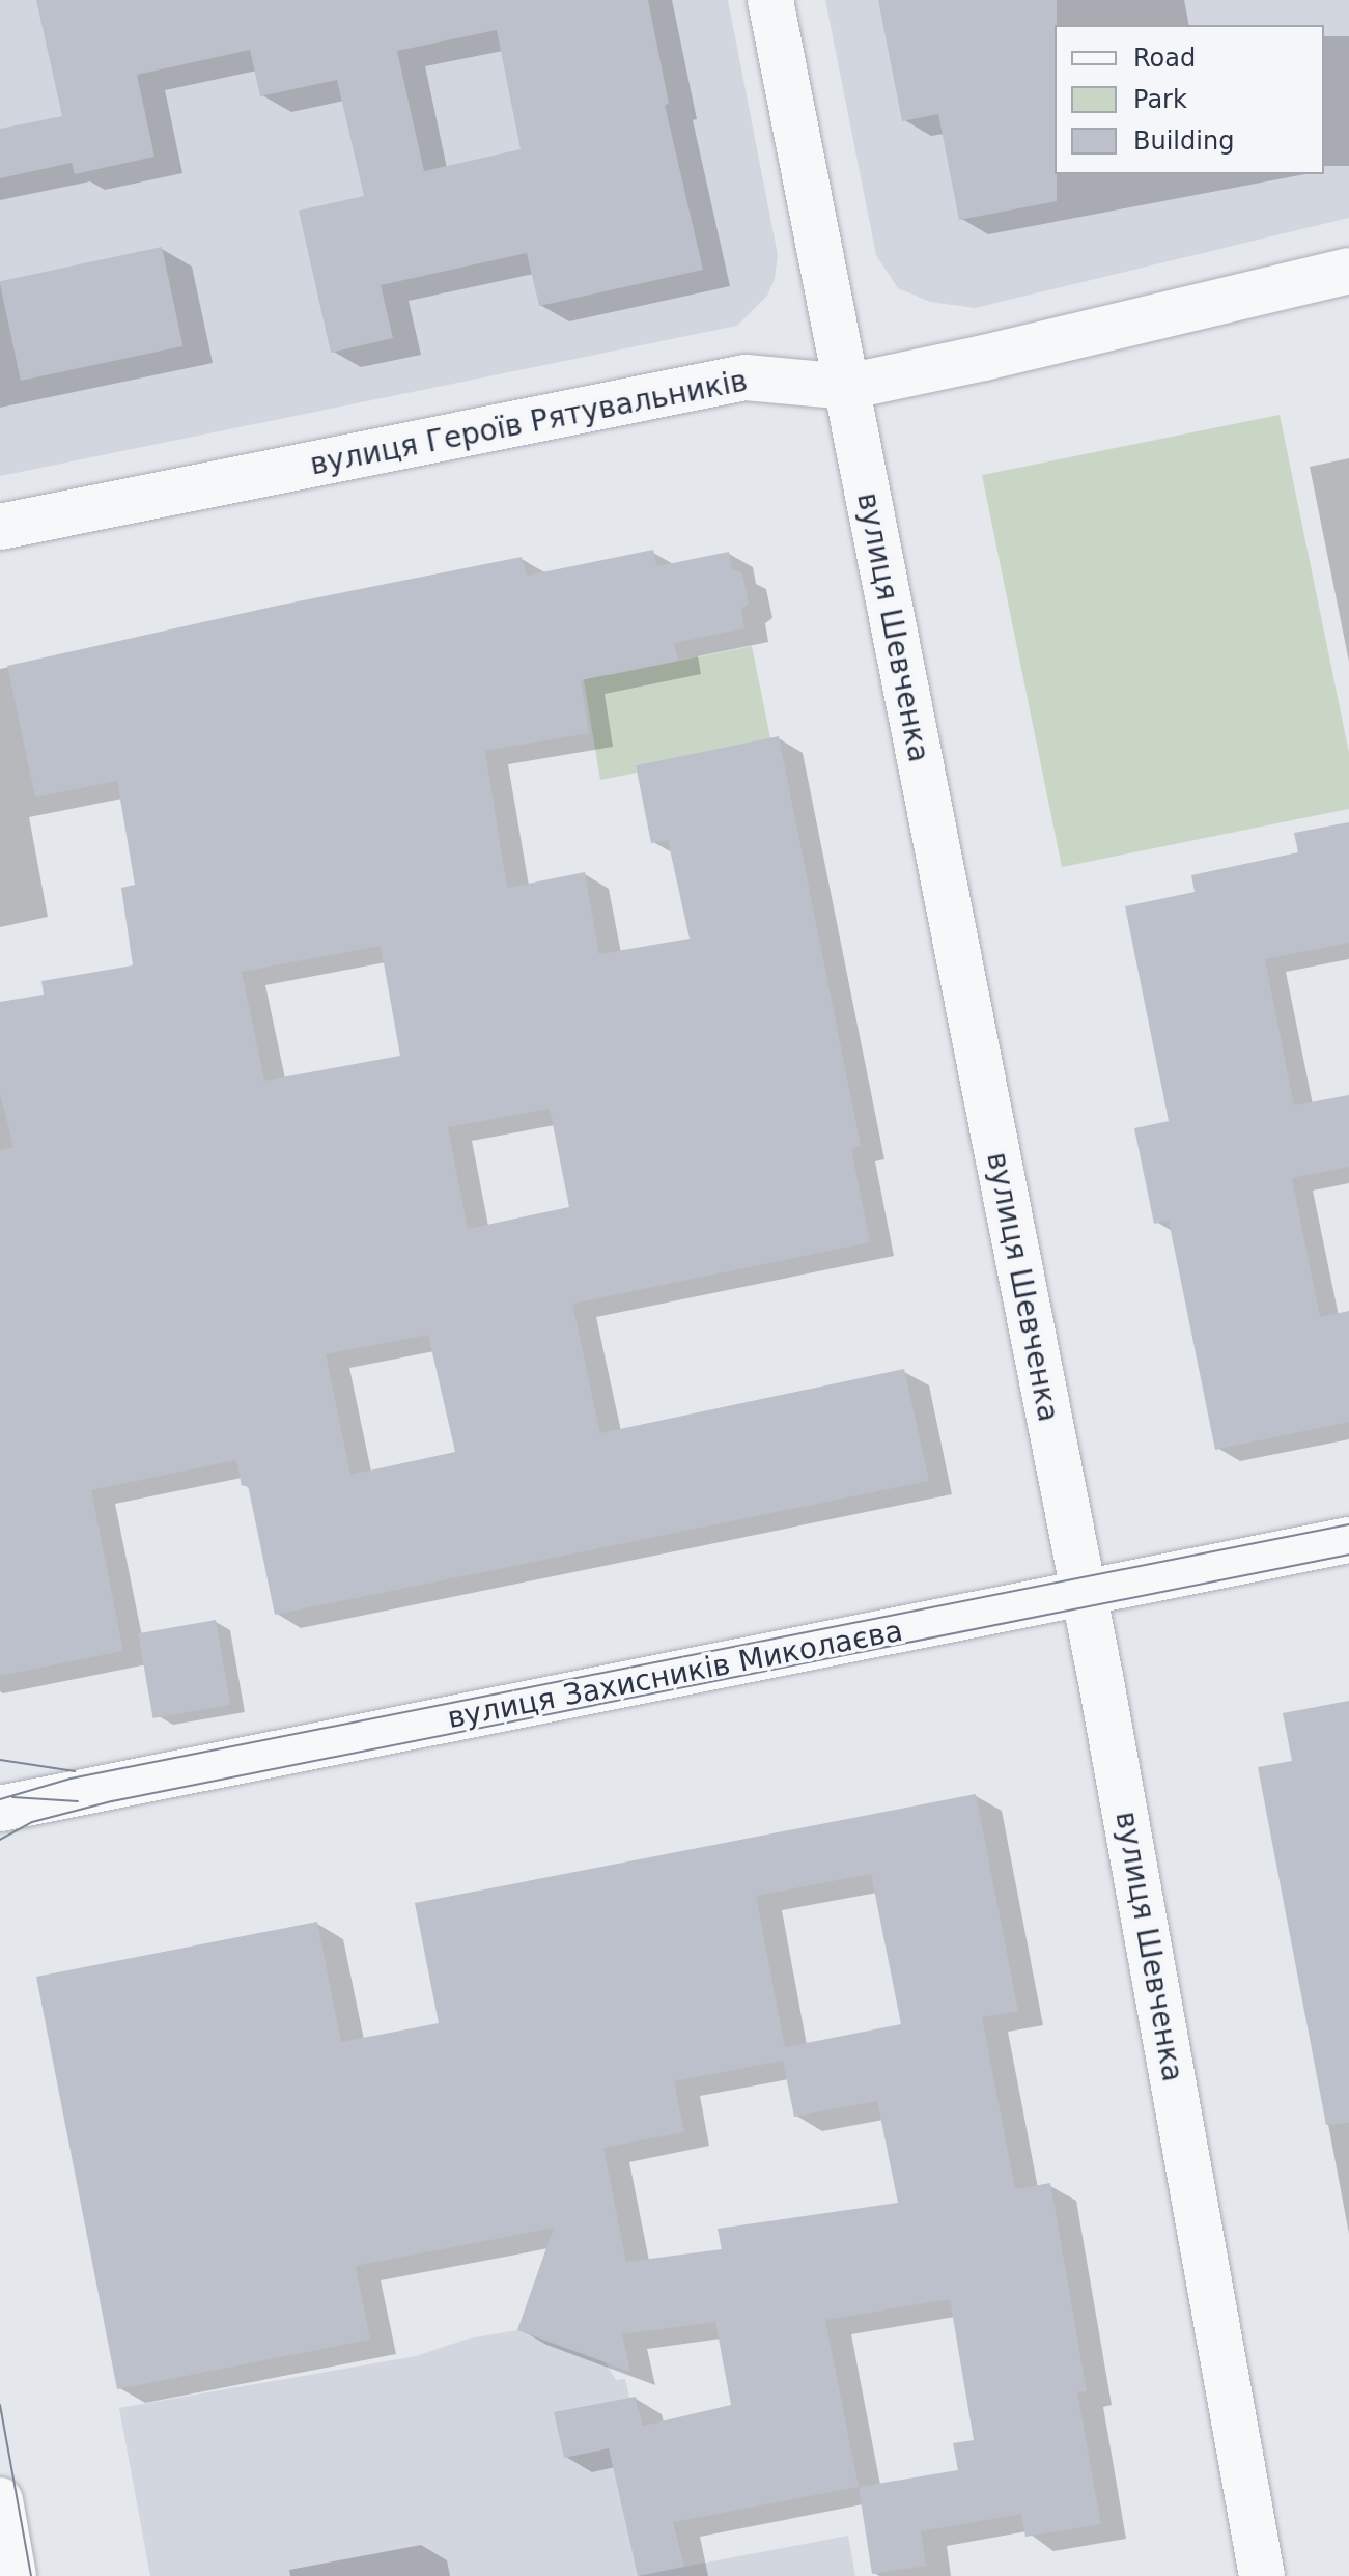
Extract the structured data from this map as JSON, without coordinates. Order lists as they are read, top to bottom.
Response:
{
  "streets": {
    "street": ["вулиця Героїв Рятувальників", "вулиця Шевченка", "вулиця Захисників Миколаєва"]
  },
  "crossings": [
    ["вулиця Героїв Рятувальників", "вулиця Шевченка"],
    ["вулиця Шевченка", "вулиця Захисників Миколаєва"]
  ],
  "legend": ["Road", "Park", "Building"]
}
